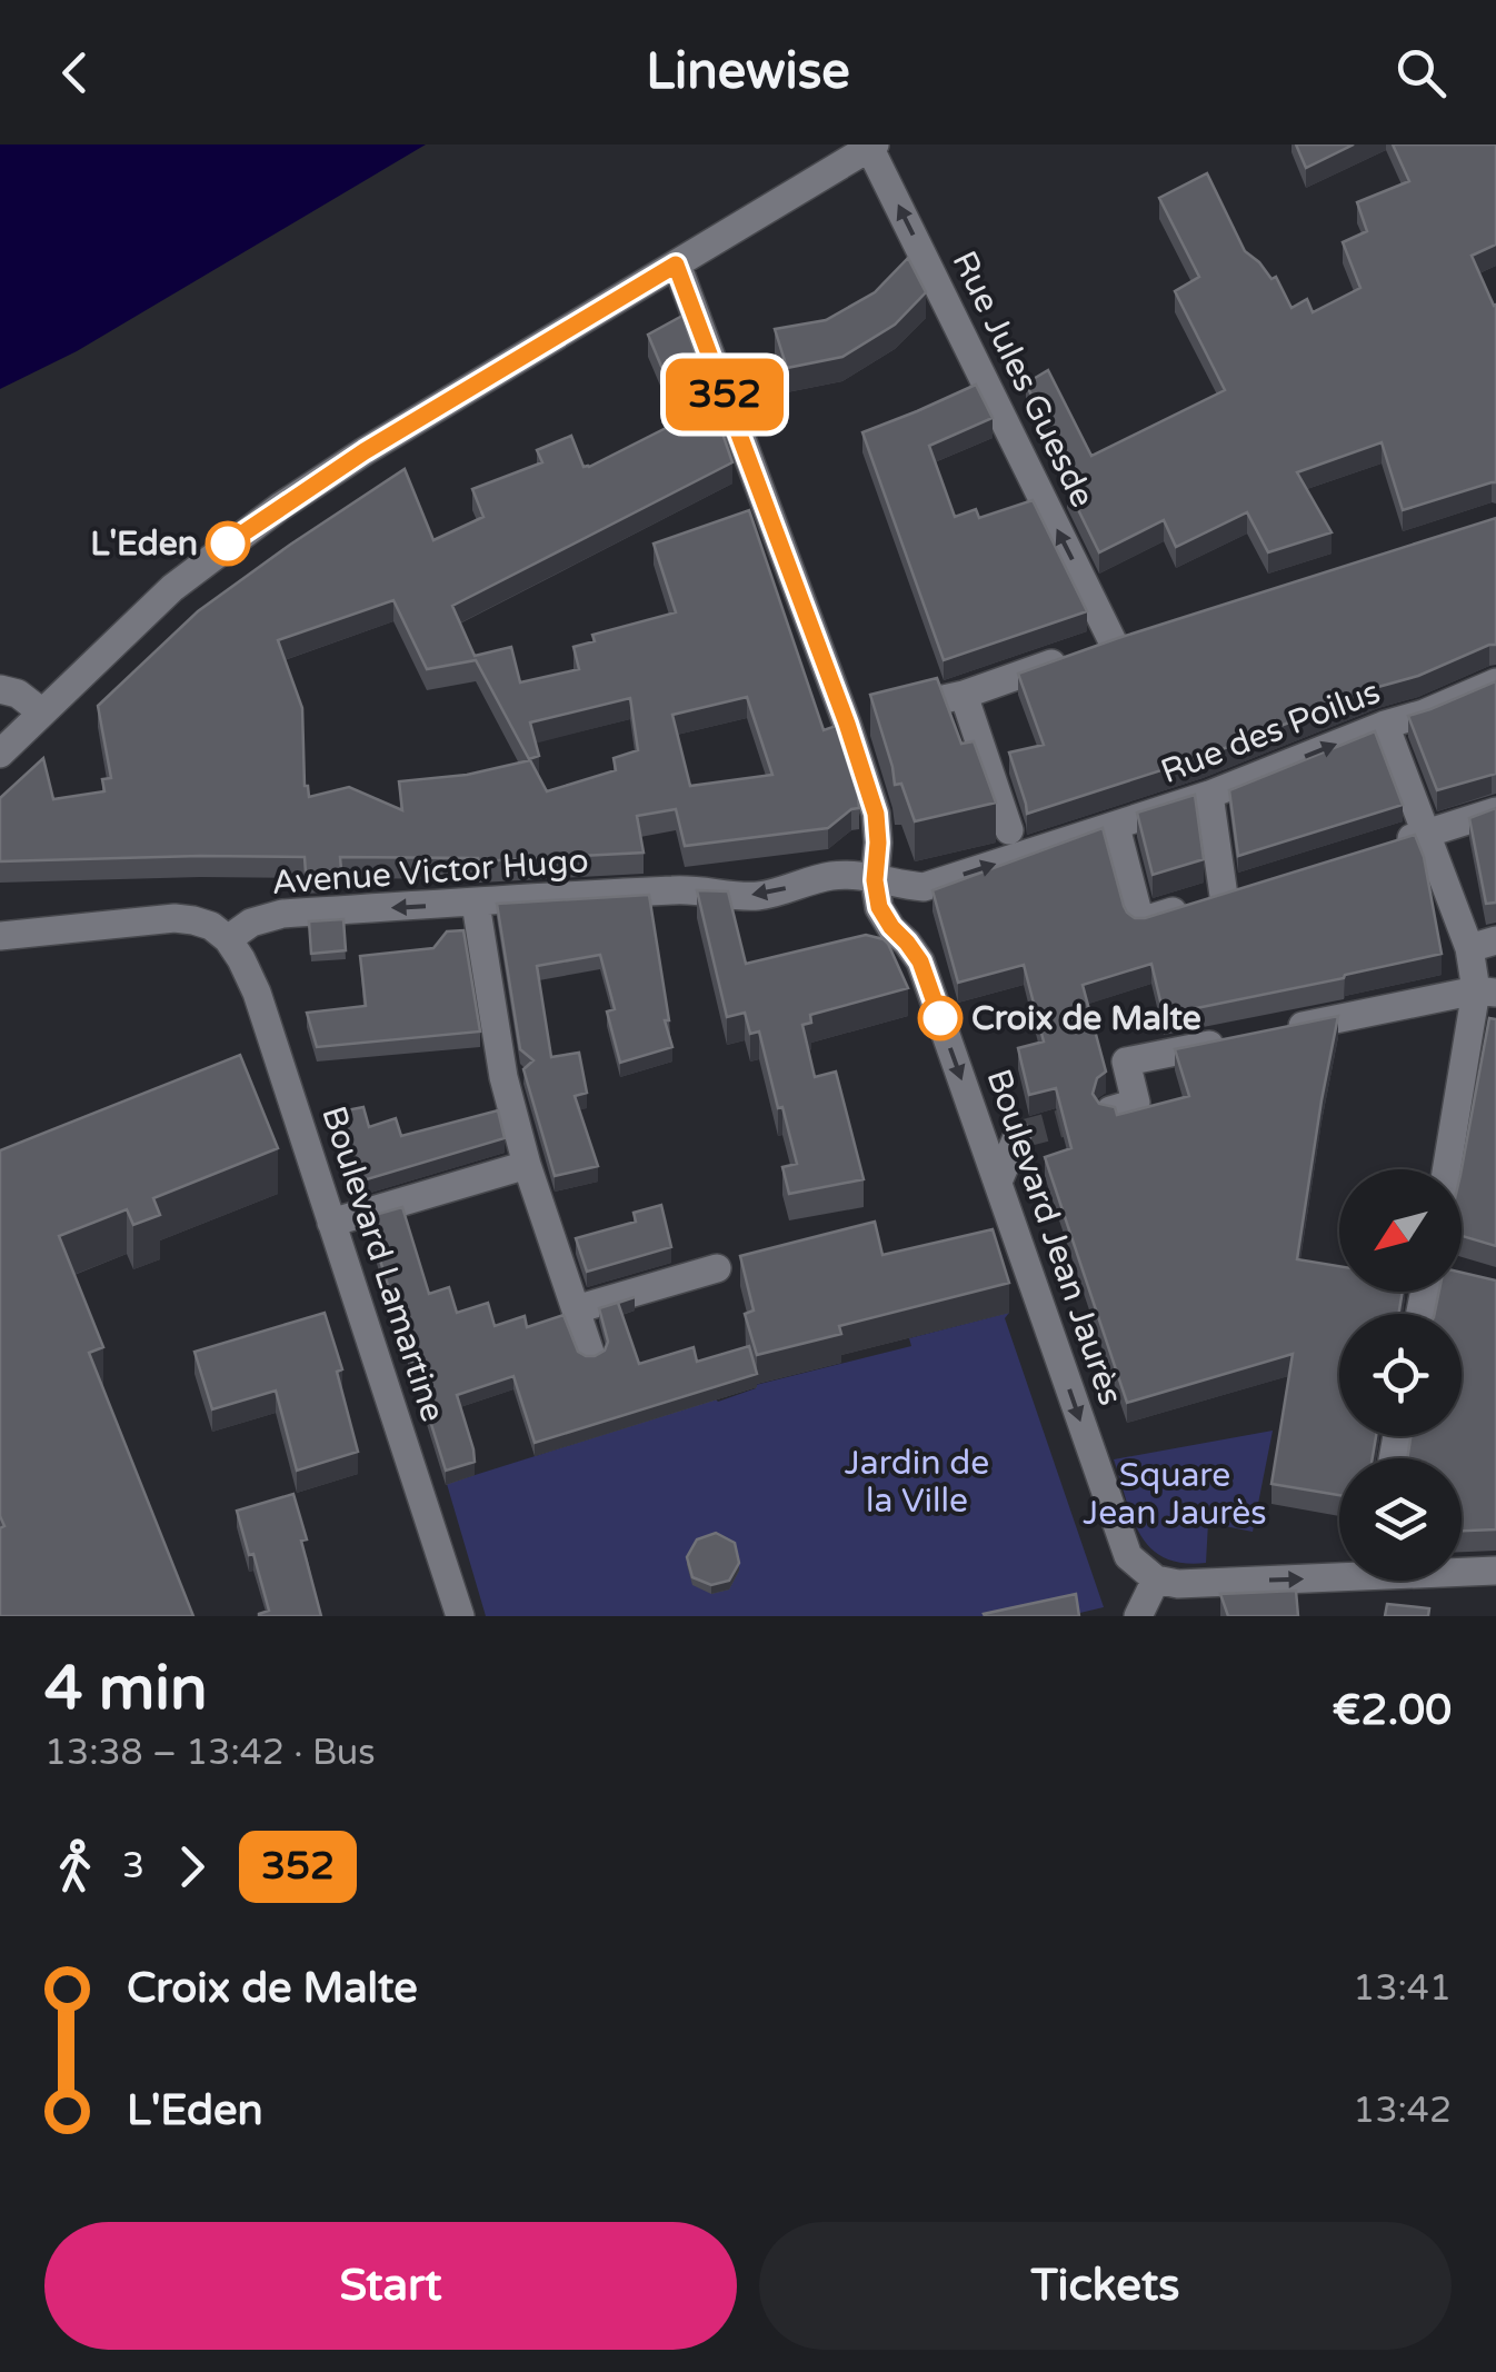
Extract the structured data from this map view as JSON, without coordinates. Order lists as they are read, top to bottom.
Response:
{
  "streets": {
    "street": [
      "Rue Jules Guesde",
      "Rue des Poilus",
      "Avenue Victor Hugo",
      "Boulevard Jean Jaurès",
      "Boulevard Lamartine"
    ]
  },
  "crossings": [
    ["Rue des Poilus", "Avenue Victor Hugo"],
    ["Rue des Poilus", "Boulevard Jean Jaurès"],
    ["Avenue Victor Hugo", "Boulevard Jean Jaurès"],
    ["Avenue Victor Hugo", "Boulevard Lamartine"]
  ],
  "one_way": ["Avenue Victor Hugo", "Boulevard Jean Jaurès"],
  "parks": ["Jardin de la Ville", "Square Jean Jaurès"],
  "places": ["L'Eden", "Croix de Malte"],
  "lines": ["bus line 352"],
  "north": "bottom left",
  "page": {
    "header": "Linewise",
    "on_map": "352",
    "heading": ["4 min", "13:38 – 13:42 · Bus", "€2.00"],
    "legs": ["3", "352"],
    "list": [
      {
        "name": "Croix de Malte",
        "value": "13:41"
      },
      {
        "name": "L'Eden",
        "value": "13:42"
      }
    ],
    "buttons": ["Start", "Tickets"]
  }
}
